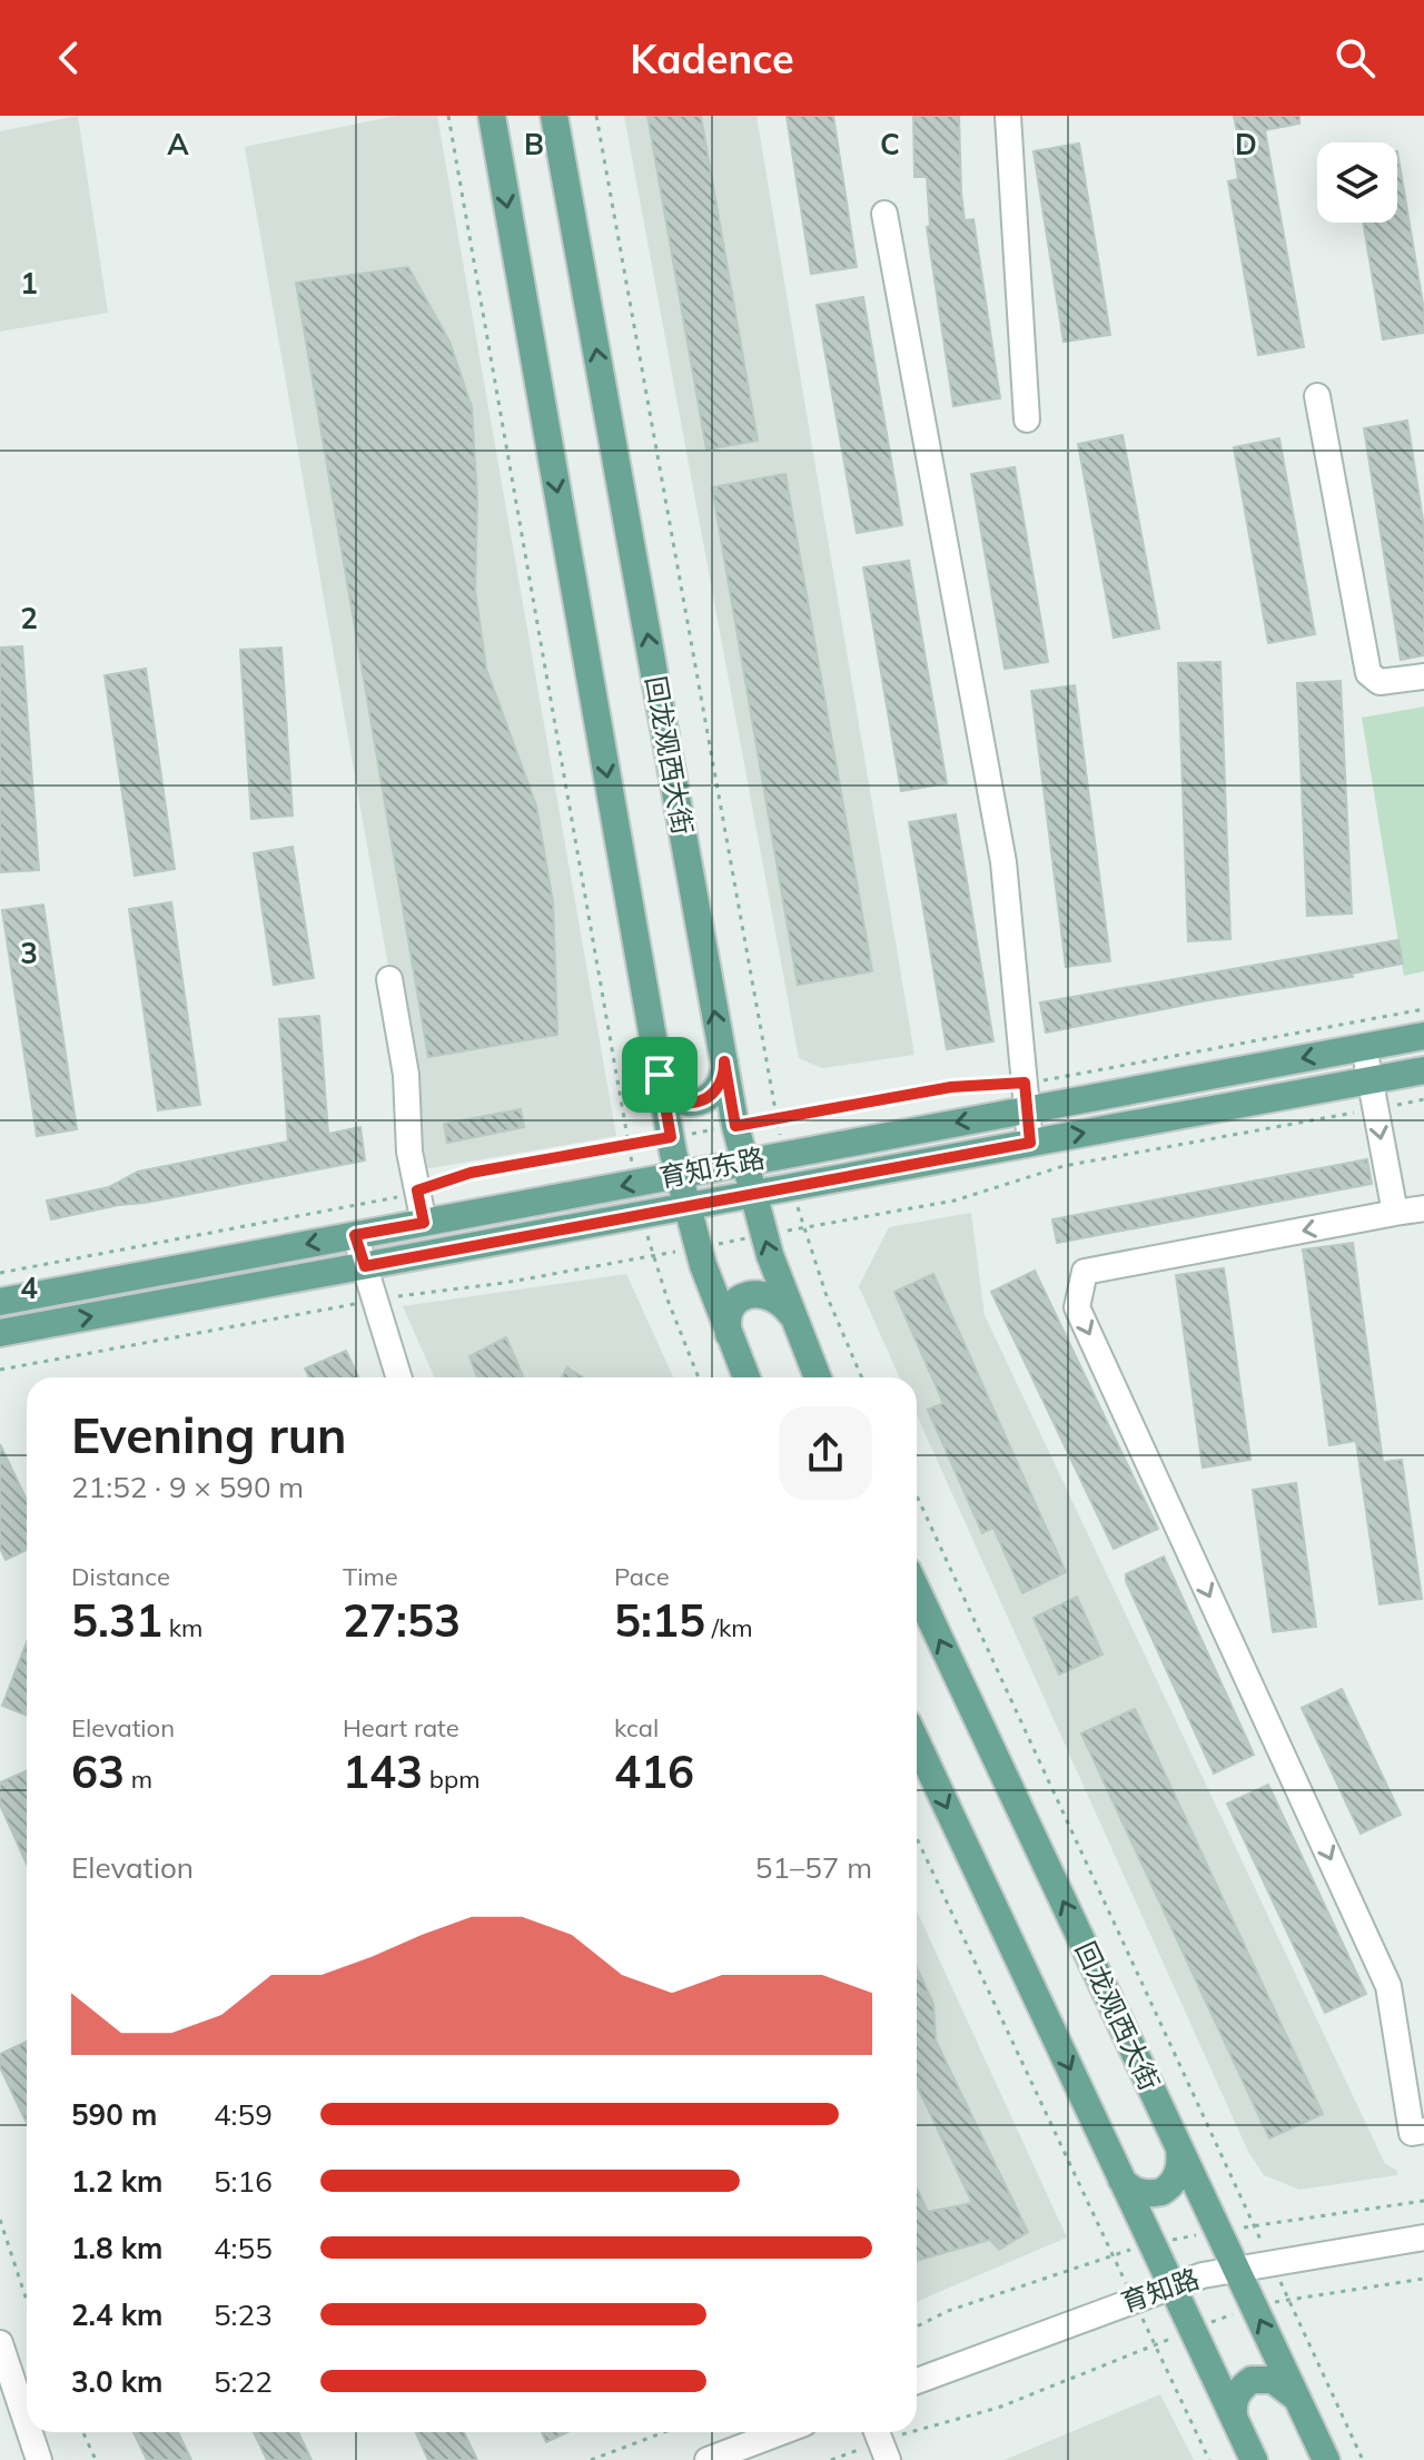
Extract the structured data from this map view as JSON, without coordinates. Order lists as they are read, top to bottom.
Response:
{
  "streets": {
    "main road": ["回龙观西大街", "育知东路"],
    "street": ["育知路"]
  },
  "crossings": [
    ["回龙观西大街", "育知东路"],
    ["回龙观西大街", "育知路"]
  ],
  "page": {
    "header": "Kadence",
    "heading": ["Evening run", "21:52 · 9 × 590 m"],
    "stats": [
      ["Distance", "5.31 km"],
      ["Time", "27:53"],
      ["Pace", "5:15 /km"],
      ["Elevation", "63 m"],
      ["Heart rate", "143 bpm"],
      ["kcal", "416"]
    ],
    "chart": ["Elevation", "51–57 m"],
    "list": [
      {
        "name": "590 m",
        "note": "4:59"
      },
      {
        "name": "1.2 km",
        "note": "5:16"
      },
      {
        "name": "1.8 km",
        "note": "4:55"
      },
      {
        "name": "2.4 km",
        "note": "5:23"
      },
      {
        "name": "3.0 km",
        "note": "5:22"
      }
    ]
  },
  "grid": {
    "columns": [
      "A",
      "B",
      "C",
      "D"
    ],
    "rows": [
      "1",
      "2",
      "3",
      "4"
    ]
  }
}
